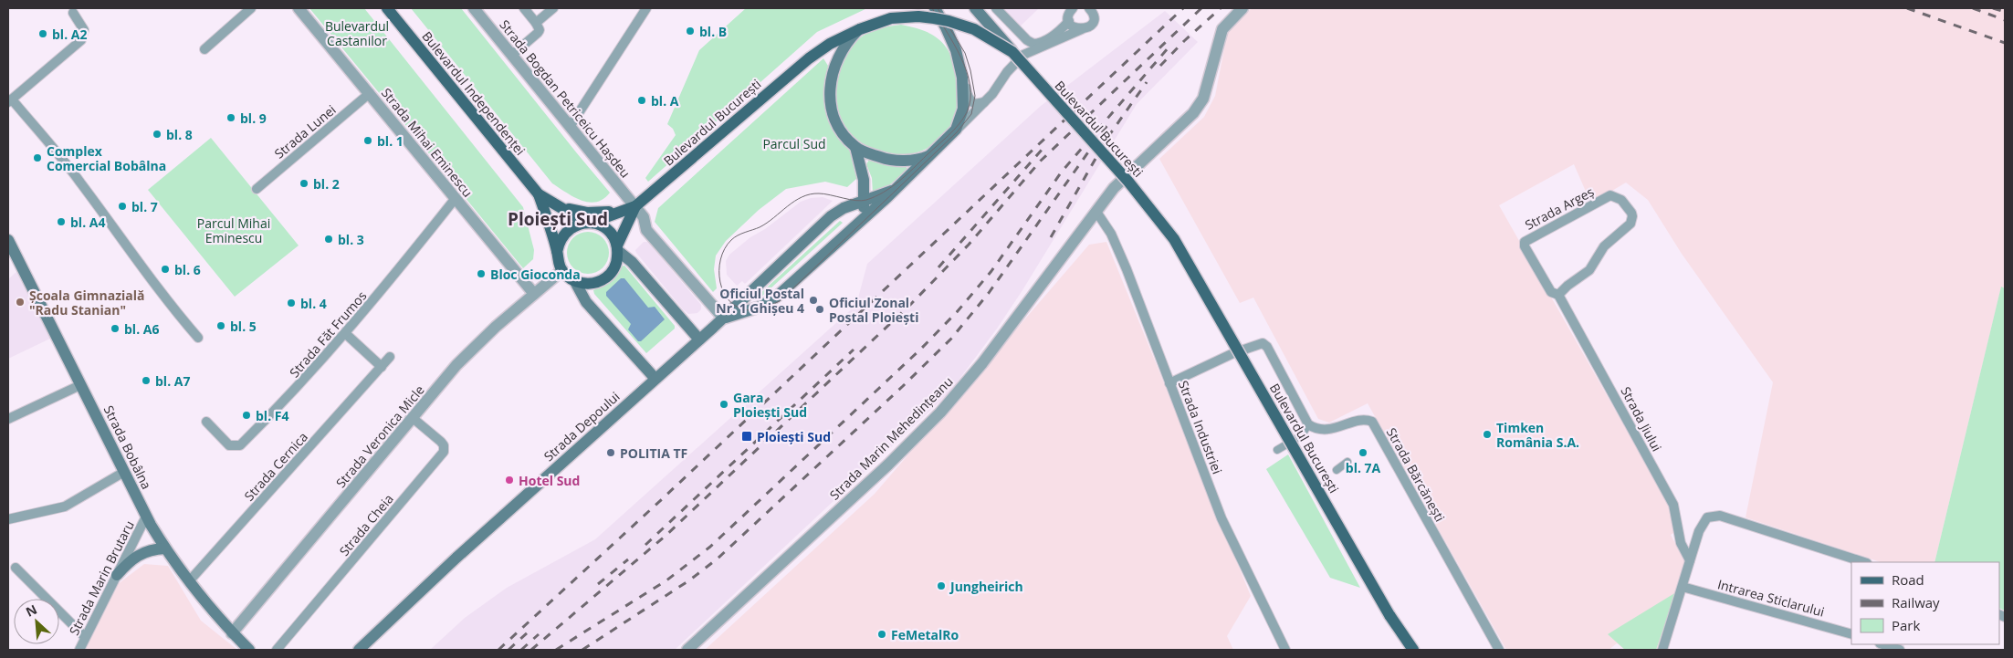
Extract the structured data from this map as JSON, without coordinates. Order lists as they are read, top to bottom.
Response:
{
  "streets": {
    "main road": [
      "Bulevardul Independenței",
      "Bulevardul București",
      "Strada Depoului",
      "Strada Bobâlna"
    ],
    "street": [
      "Strada Bogdan Petriceicu Hașdeu",
      "Strada Lunei",
      "Strada Mihai Eminescu",
      "Strada Argeș",
      "Strada Făt Frumos",
      "Strada Jiului",
      "Strada Industriei",
      "Strada Veronica Micle",
      "Strada Marin Mehedințeanu",
      "Strada Cernica",
      "Strada Bărcănești",
      "Strada Cheia",
      "Strada Marin Brutaru",
      "Intrarea Sticlarului"
    ]
  },
  "crossings": [
    ["Bulevardul Independenței", "Bulevardul București"],
    ["Bulevardul Independenței", "Strada Veronica Micle"],
    ["Strada Bogdan Petriceicu Hașdeu", "Bulevardul București"],
    ["Strada Bogdan Petriceicu Hașdeu", "Strada Depoului"],
    ["Bulevardul București", "Strada Veronica Micle"],
    ["Strada Lunei", "Strada Mihai Eminescu"],
    ["Strada Mihai Eminescu", "Strada Făt Frumos"],
    ["Strada Mihai Eminescu", "Strada Veronica Micle"],
    ["Strada Argeș", "Strada Jiului"],
    ["Strada Industriei", "Strada Marin Mehedințeanu"],
    ["Strada Veronica Micle", "Strada Bobâlna"],
    ["Strada Veronica Micle", "Strada Cheia"],
    ["Strada Bobâlna", "Strada Cernica"],
    ["Strada Bobâlna", "Strada Marin Brutaru"]
  ],
  "districts": ["Ploiești Sud"],
  "parks": ["Bulevardul Castanilor", "Parcul Sud", "Parcul Mihai Eminescu"],
  "places": {
    "other": [
      "bl. B",
      "bl. A2",
      "bl. A",
      "bl. 9",
      "bl. 8",
      "bl. 1",
      "Complex Comercial Bobâlna",
      "bl. 2",
      "bl. 7",
      "bl. A4",
      "bl. 3",
      "bl. 6",
      "Bloc Gioconda",
      "Oficiul Postal Nr. 1 Ghișeu 4",
      "Școala Gimnazială \"Radu Stanian\"",
      "bl. 4",
      "Oficiul Zonal Postal Ploiești",
      "bl. 5",
      "bl. A6",
      "bl. A7",
      "Gara Ploiești Sud",
      "bl. F4",
      "Timken România S.A.",
      "POLITIA TF",
      "bl. 7A",
      "Hotel Sud",
      "Jungheirich",
      "FeMetalRo"
    ],
    "transit": ["Ploiești Sud"]
  },
  "legend": ["Road", "Railway", "Park"],
  "north": "top left"
}
